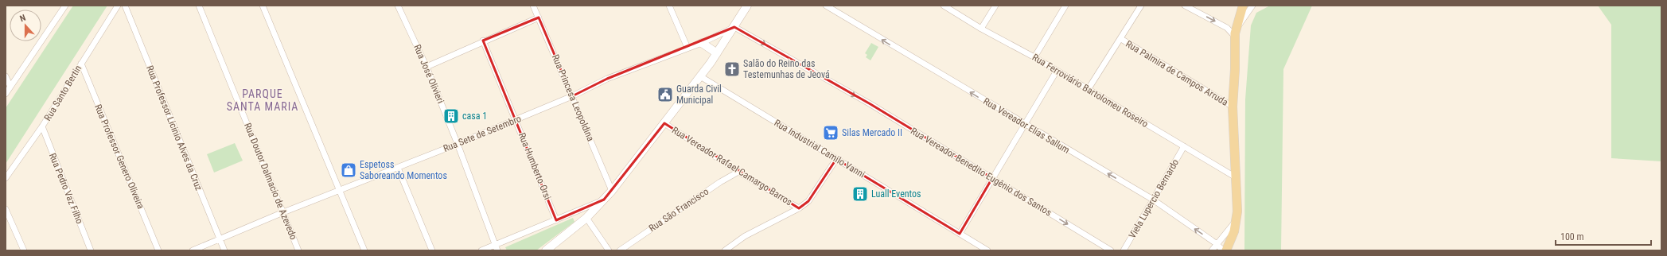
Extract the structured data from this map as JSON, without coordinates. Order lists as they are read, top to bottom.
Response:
{
  "streets": {
    "street": [
      "Rua Palmira de Campos Arruda",
      "Rua José Olivieri",
      "Rua Ferroviário Bartolomeu Roseiro",
      "Rua Santo Bertin",
      "Rua Princesa Leopoldina",
      "Rua Vereador Elias Sallum",
      "Rua Professor Licinio Alves da Cruz",
      "Rua Sete de Setembro",
      "Rua Industrial Camilo Vanni",
      "Rua Professor Genero Oliveira",
      "Rua Humberto Orsi",
      "Rua Vereador Rafael Camargo Barros",
      "Rua Vereador Benedito Eugênio dos Santos",
      "Rua Doutor Dalmacio de Azevedo",
      "Rua Pedro Vaz Filho",
      "Viela Lupercio Bernardo",
      "Rua São Francisco"
    ]
  },
  "crossings": [
    ["Rua José Olivieri", "Rua Sete de Setembro"],
    ["Rua Ferroviário Bartolomeu Roseiro", "Viela Lupercio Bernardo"],
    ["Rua Santo Bertin", "Rua Professor Genero Oliveira"],
    ["Rua Santo Bertin", "Rua Pedro Vaz Filho"],
    ["Rua Princesa Leopoldina", "Rua Sete de Setembro"],
    ["Rua Vereador Elias Sallum", "Viela Lupercio Bernardo"],
    ["Rua Professor Licinio Alves da Cruz", "Rua Sete de Setembro"],
    ["Rua Sete de Setembro", "Rua Humberto Orsi"],
    ["Rua Sete de Setembro", "Rua Vereador Benedito Eugênio dos Santos"],
    ["Rua Sete de Setembro", "Rua Doutor Dalmacio de Azevedo"],
    ["Rua Vereador Rafael Camargo Barros", "Rua São Francisco"]
  ],
  "one_way": ["Rua Vereador Elias Sallum", "Rua Vereador Benedito Eugênio dos Santos"],
  "districts": ["PARQUE SANTA MARIA"],
  "places": {
    "church": ["Salão do Reino das Testemunhas de Jeová"],
    "public building": ["Guarda Civil Municipal"],
    "building": ["casa 1", "Luall Eventos"],
    "supermarket": ["Silas Mercado II"],
    "shop": ["Espetoss Saboreando Momentos"]
  },
  "scale_bar": "100 m",
  "north": "top"
}
